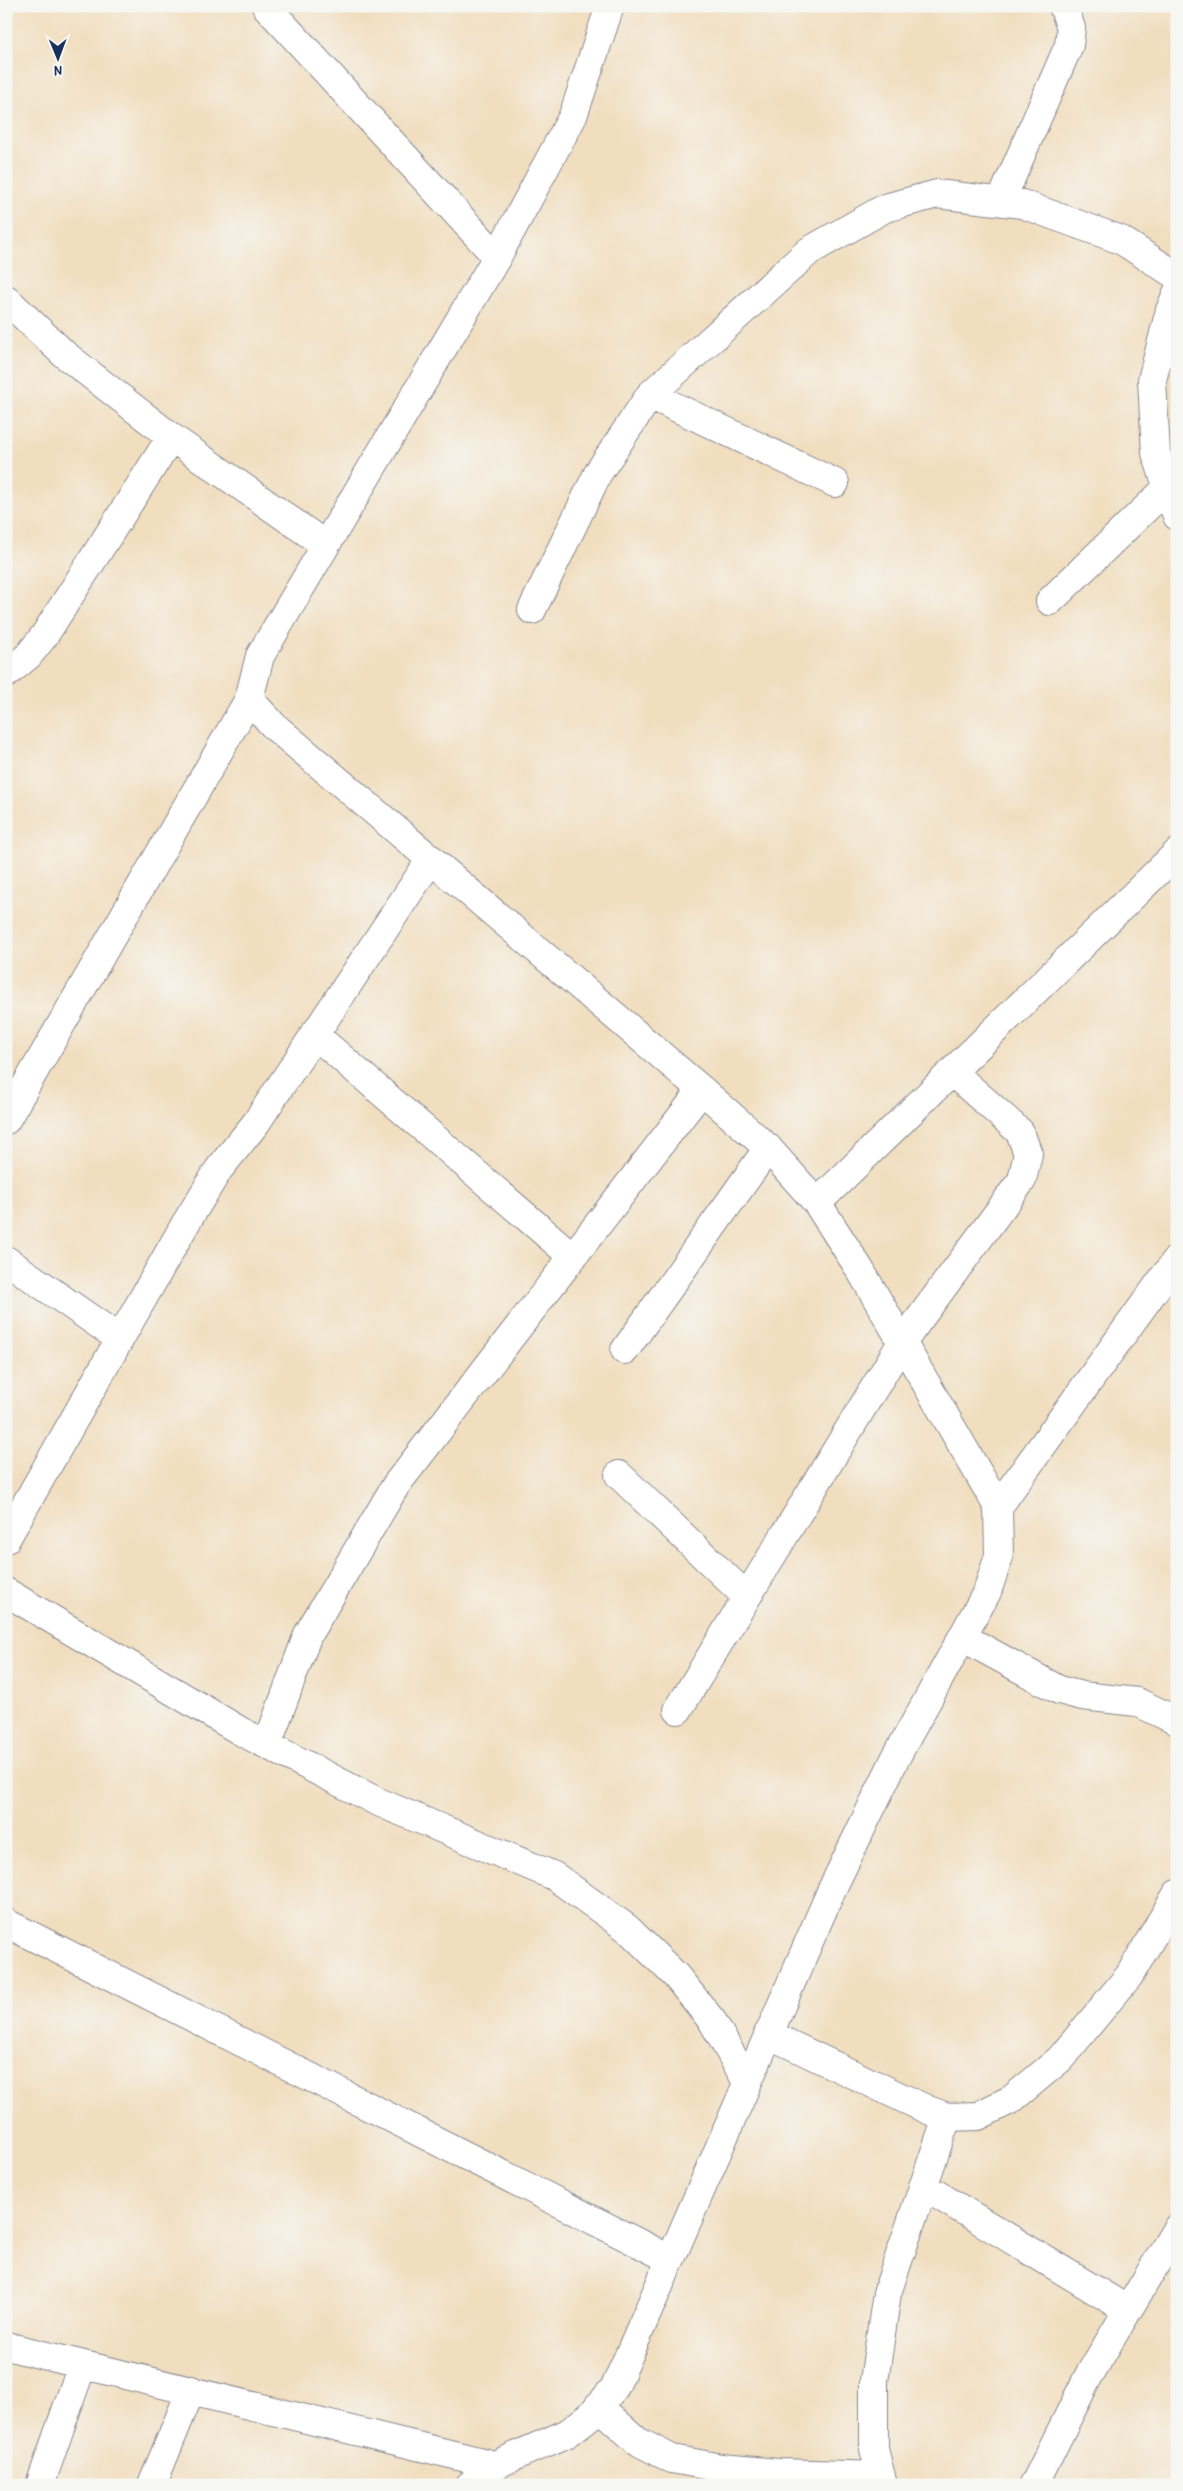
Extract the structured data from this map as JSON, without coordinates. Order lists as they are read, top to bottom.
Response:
{
  "north": "bottom"
}
